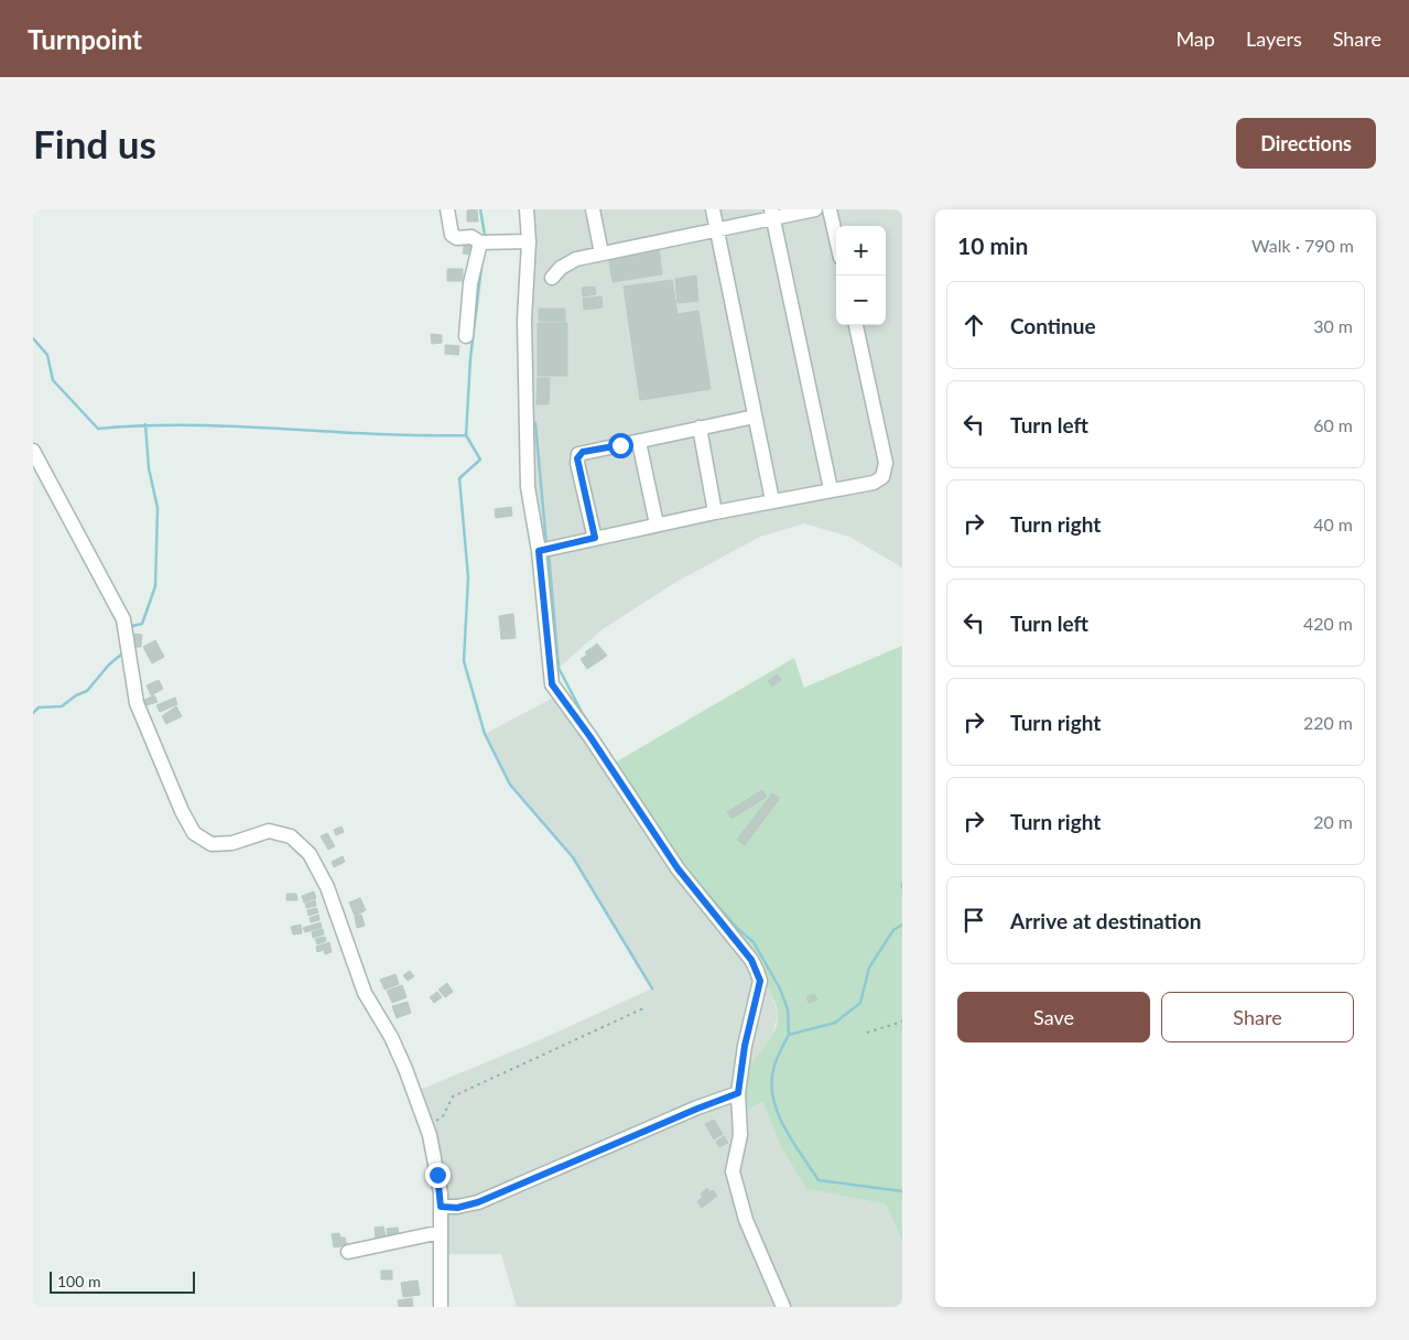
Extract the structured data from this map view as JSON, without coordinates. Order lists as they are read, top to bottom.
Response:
{
  "scale_bar": "100 m",
  "page": {
    "header": "Turnpoint",
    "nav": ["Map", "Layers", "Share"],
    "buttons": [
      "Directions",
      ["Save", "Share"]
    ],
    "title": "Find us",
    "heading": ["10 min", "Walk · 790 m"],
    "map_buttons": ["+", "−"],
    "list": [
      ["Continue", "30 m"],
      ["Turn left", "60 m"],
      ["Turn right", "40 m"],
      ["Turn left", "420 m"],
      ["Turn right", "220 m"],
      ["Turn right", "20 m"],
      "Arrive at destination"
    ],
    "scale": "100 m"
  }
}
